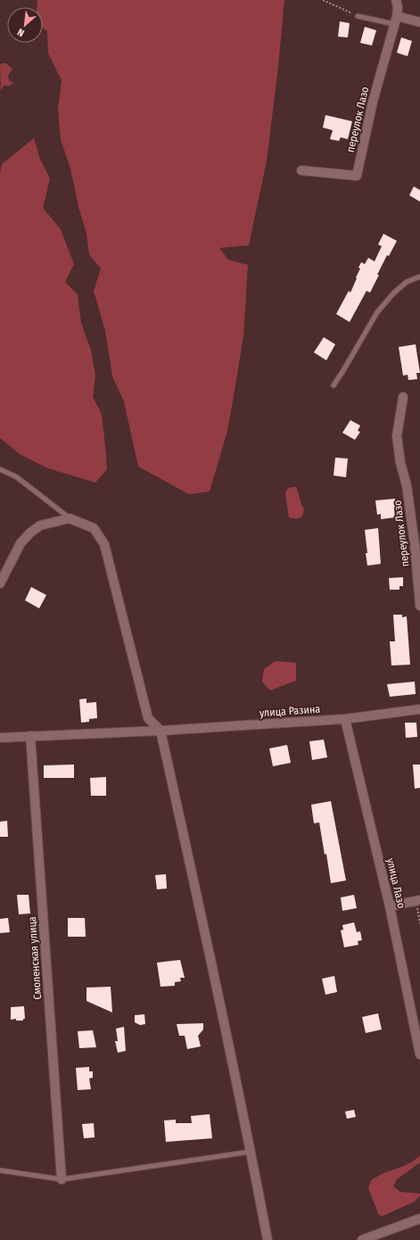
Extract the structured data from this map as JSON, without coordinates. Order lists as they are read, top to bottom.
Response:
{
  "streets": {
    "street": [
      "переулок Лазо",
      "улица Разина",
      "улица Лазо",
      "Смоленская улица"
    ]
  },
  "crossings": [
    ["улица Разина", "улица Лазо"],
    ["улица Разина", "Смоленская улица"]
  ],
  "north": "bottom left"
}
